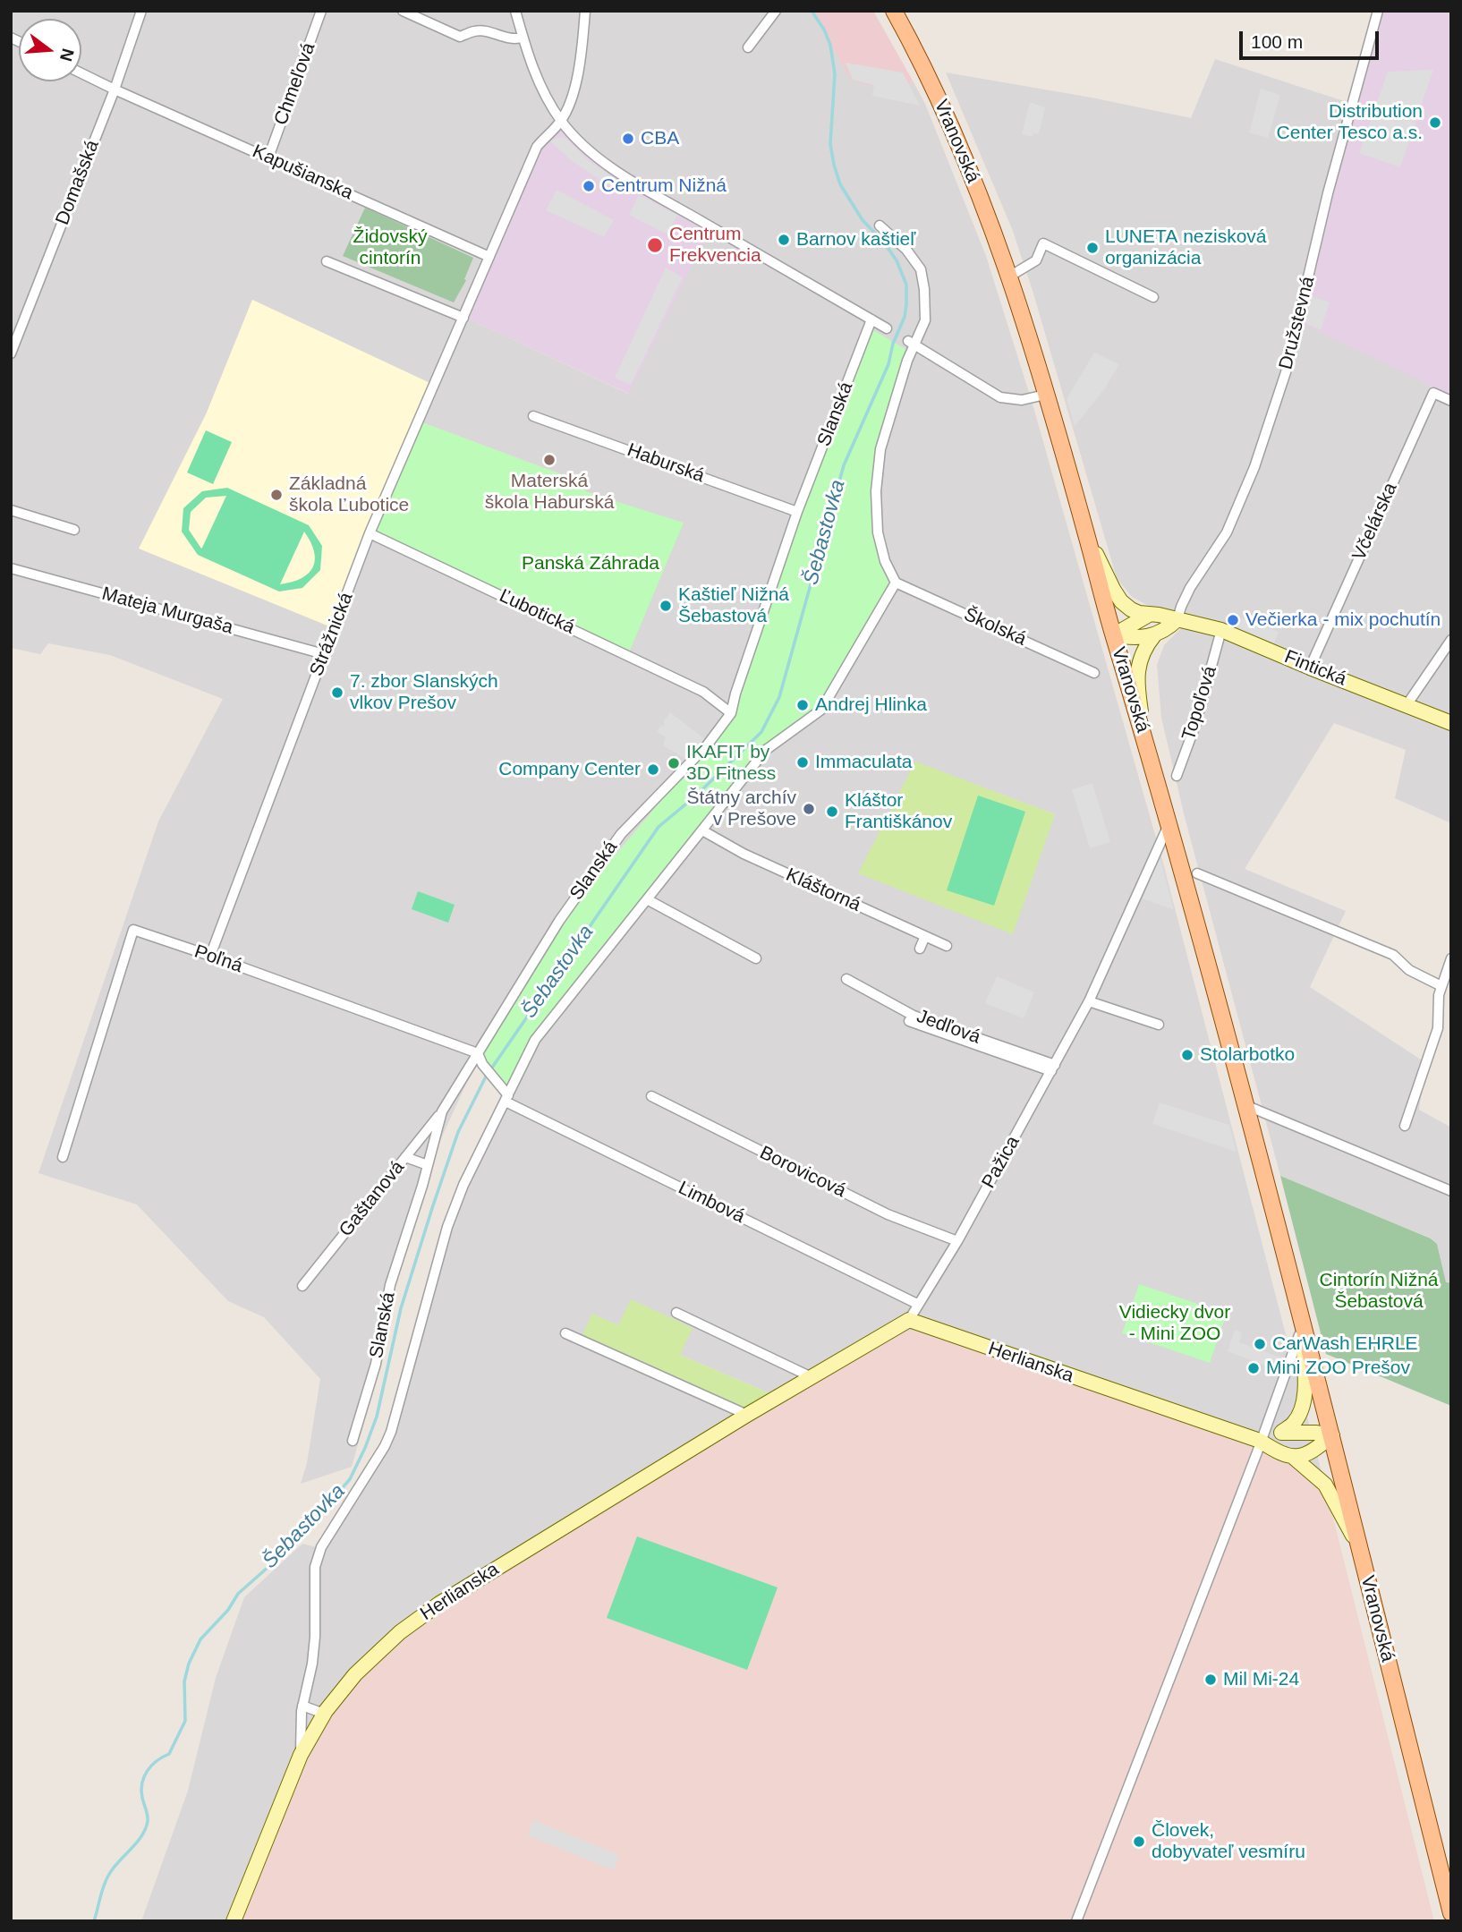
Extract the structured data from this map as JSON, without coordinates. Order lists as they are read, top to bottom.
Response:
{
  "streets": {
    "main road": ["Vranovská"],
    "street": [
      "Chmeľová",
      "Kapušianska",
      "Domašská",
      "Družstevná",
      "Slanská",
      "Haburská",
      "Včelárska",
      "Mateja Murgaša",
      "Ľubotická",
      "Školská",
      "Strážnická",
      "Fintická",
      "Topoľová",
      "Kláštorná",
      "Poľná",
      "Jedľová",
      "Pažica",
      "Borovicová",
      "Gaštanová",
      "Limbová",
      "Herlianska"
    ]
  },
  "crossings": [
    ["Chmeľová", "Kapušianska"],
    ["Vranovská", "Fintická"],
    ["Vranovská", "Pažica"],
    ["Vranovská", "Herlianska"],
    ["Kapušianska", "Domašská"],
    ["Kapušianska", "Strážnická"],
    ["Družstevná", "Fintická"],
    ["Slanská", "Haburská"],
    ["Slanská", "Ľubotická"],
    ["Slanská", "Školská"],
    ["Slanská", "Kláštorná"],
    ["Slanská", "Poľná"],
    ["Slanská", "Gaštanová"],
    ["Slanská", "Limbová"],
    ["Slanská", "Herlianska"],
    ["Včelárska", "Fintická"],
    ["Mateja Murgaša", "Strážnická"],
    ["Ľubotická", "Strážnická"],
    ["Strážnická", "Poľná"],
    ["Fintická", "Topoľová"],
    ["Jedľová", "Pažica"],
    ["Pažica", "Borovicová"],
    ["Pažica", "Limbová"],
    ["Pažica", "Herlianska"]
  ],
  "water": ["Šebastovka"],
  "parks": [
    "Židovský cintorín",
    "Panská Záhrada",
    "Cintorín Nižná Šebastová",
    "Vidiecky dvor - Mini ZOO"
  ],
  "places": [
    "Distribution Center Tesco a.s.",
    "CBA",
    "Centrum Nižná",
    "Barnov kaštieľ",
    "Centrum Frekvencia",
    "LUNETA nezisková organizácia",
    "Materská škola Haburská",
    "Základná škola Ľubotice",
    "Kaštieľ Nižná Šebastová",
    "Večierka - mix pochutín",
    "7. zbor Slanských vlkov Prešov",
    "Andrej Hlinka",
    "Immaculata",
    "IKAFIT by 3D Fitness",
    "Company Center",
    "Štátny archív v Prešove",
    "Kláštor Františkánov",
    "Stolarbotko",
    "CarWash EHRLE",
    "Mini ZOO Prešov",
    "Mil Mi-24",
    "Človek, dobyvateľ vesmíru"
  ],
  "scale_bar": "100 m",
  "north": "right"
}
